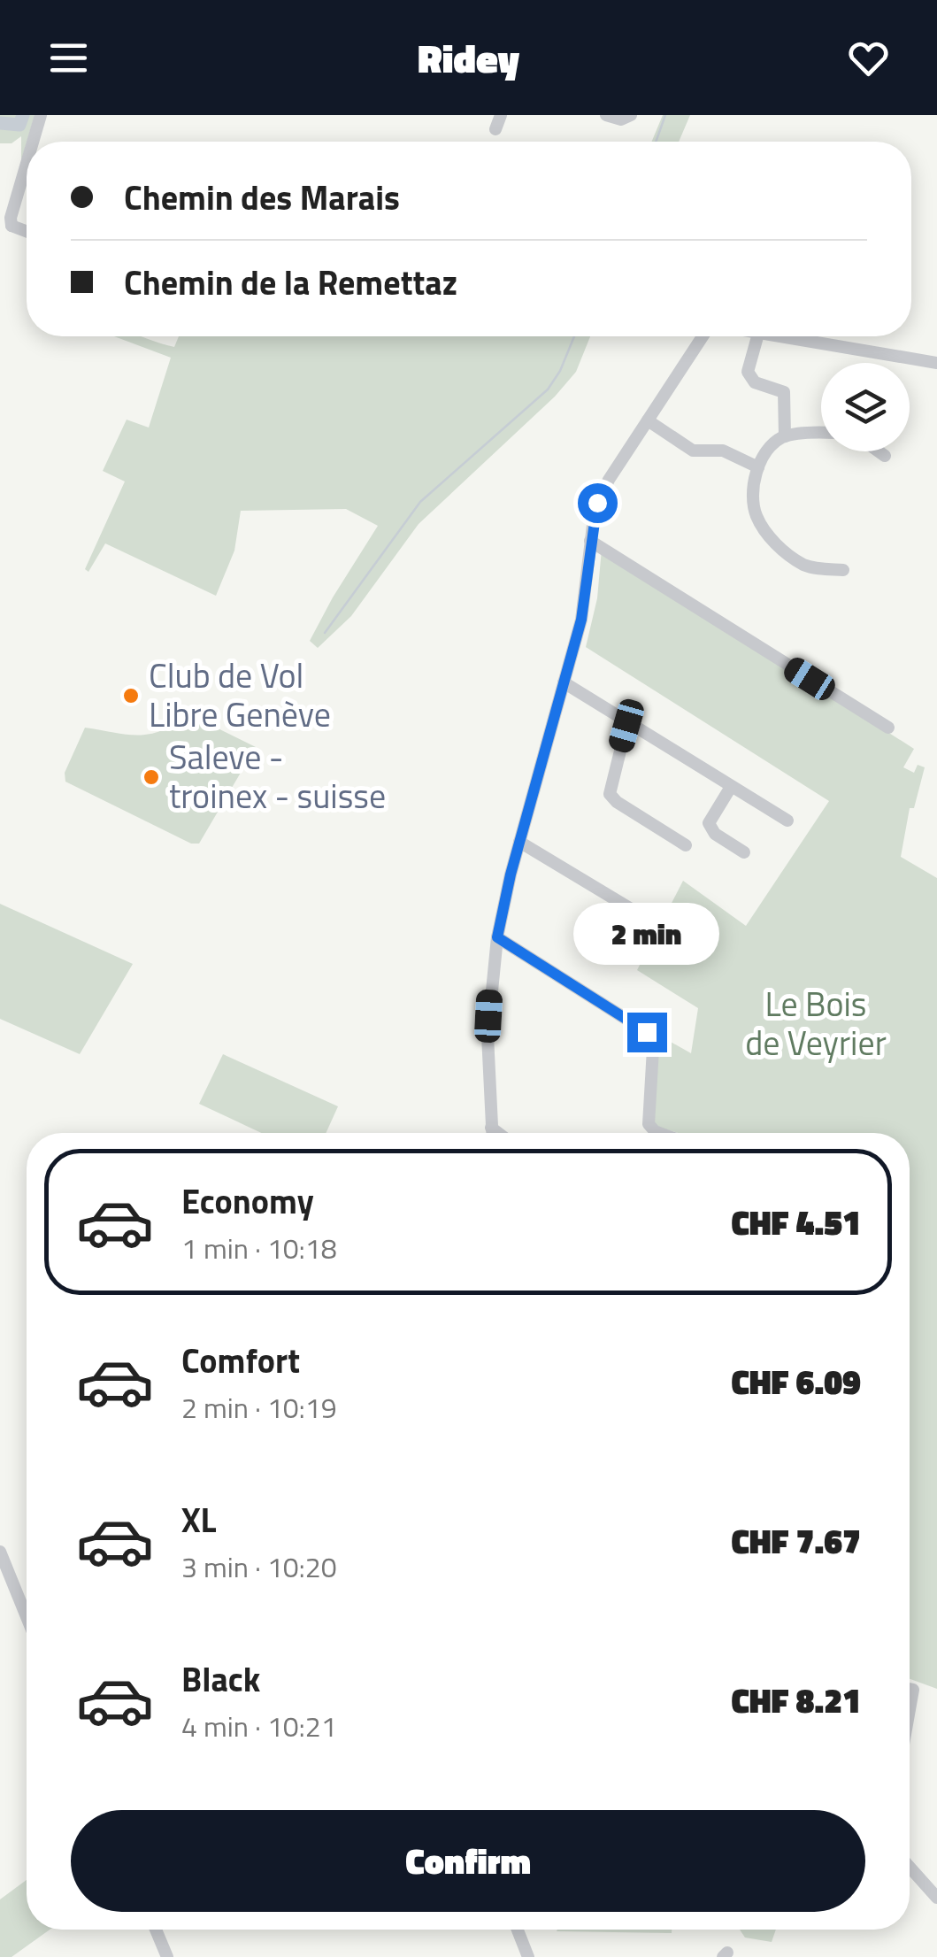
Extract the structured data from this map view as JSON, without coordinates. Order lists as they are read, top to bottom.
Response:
{
  "parks": ["Le Bois de Veyrier"],
  "places": ["Club de Vol Libre Genève", "Saleve - troinex - suisse"],
  "page": {
    "header": "Ridey",
    "banner": ["Chemin des Marais", "Chemin de la Remettaz"],
    "bubble": "2 min",
    "list": [
      {
        "name": "Economy",
        "note": "1 min · 10:18",
        "value": "CHF 4.51"
      },
      {
        "name": "Comfort",
        "note": "2 min · 10:19",
        "value": "CHF 6.09"
      },
      {
        "name": "XL",
        "note": "3 min · 10:20",
        "value": "CHF 7.67"
      },
      {
        "name": "Black",
        "note": "4 min · 10:21",
        "value": "CHF 8.21"
      }
    ],
    "buttons": "Confirm"
  }
}
